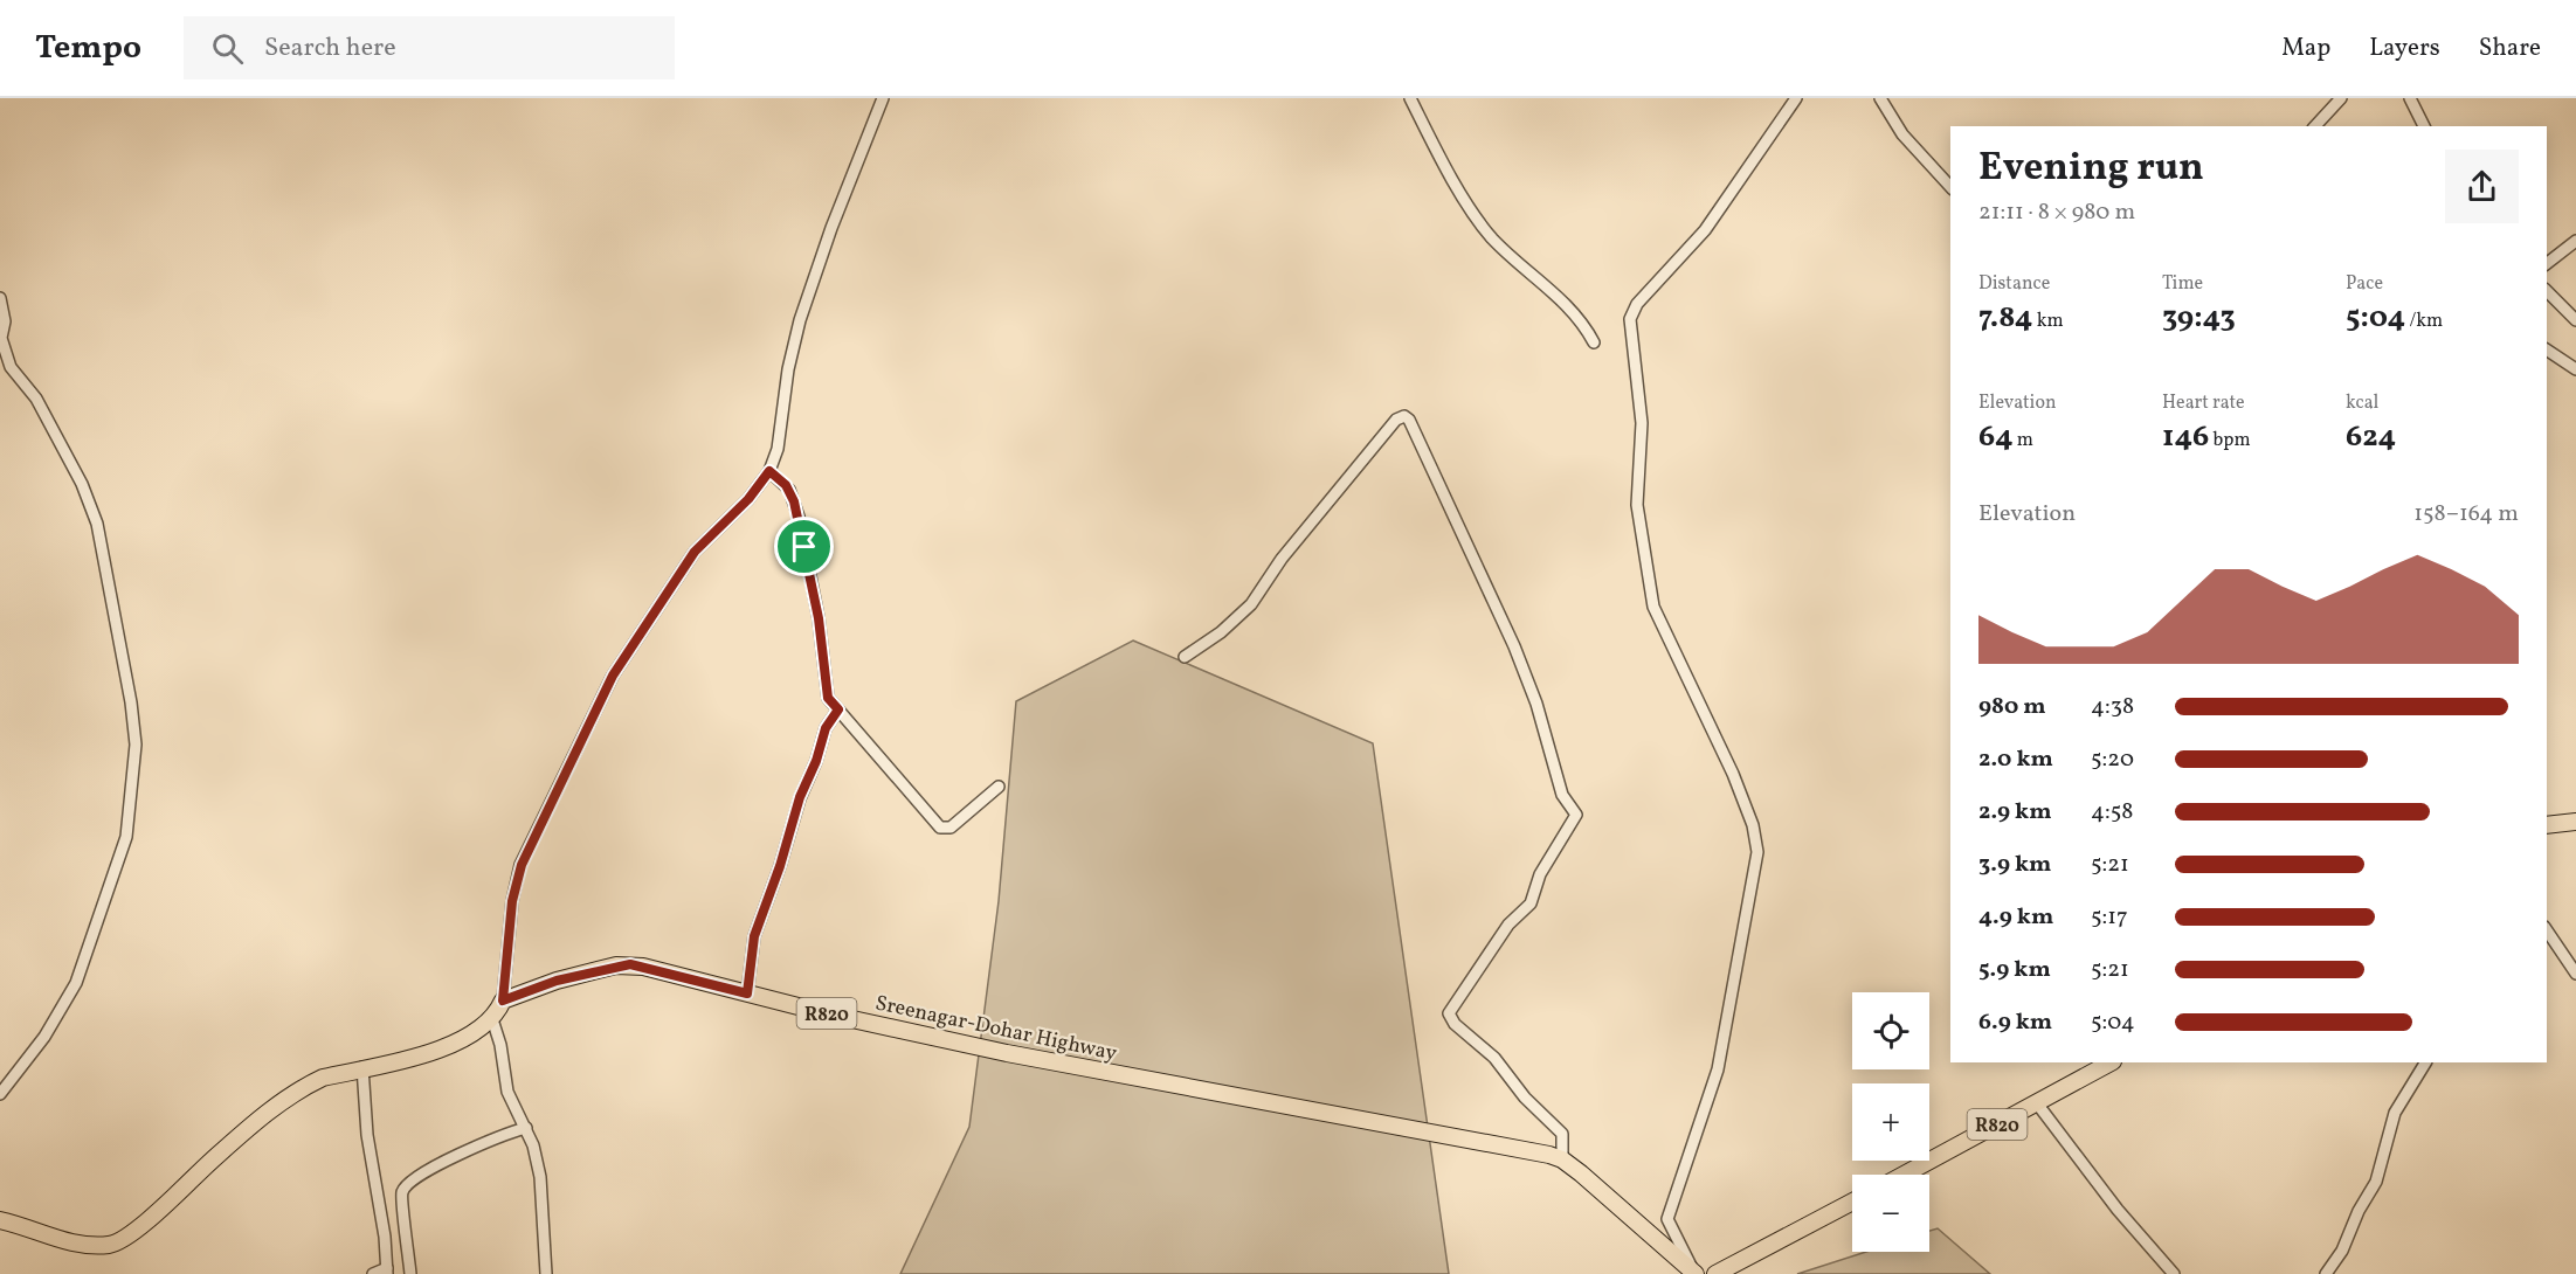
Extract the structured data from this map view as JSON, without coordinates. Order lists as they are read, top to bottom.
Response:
{
  "streets": {
    "main road": ["R820", "Sreenagar-Dohar Highway"]
  },
  "page": {
    "header": "Tempo",
    "search": "Search here",
    "nav": ["Map", "Layers", "Share"],
    "heading": ["Evening run", "21:11 · 8 × 980 m"],
    "stats": [
      ["Distance", "7.84 km"],
      ["Time", "39:43"],
      ["Pace", "5:04 /km"],
      ["Elevation", "64 m"],
      ["Heart rate", "146 bpm"],
      ["kcal", "624"]
    ],
    "chart": ["Elevation", "158–164 m"],
    "list": [
      {
        "name": "980 m",
        "note": "4:38"
      },
      {
        "name": "2.0 km",
        "note": "5:20"
      },
      {
        "name": "2.9 km",
        "note": "4:58"
      },
      {
        "name": "3.9 km",
        "note": "5:21"
      },
      {
        "name": "4.9 km",
        "note": "5:17"
      },
      {
        "name": "5.9 km",
        "note": "5:21"
      },
      {
        "name": "6.9 km",
        "note": "5:04"
      }
    ],
    "map_buttons": ["+", "−"]
  }
}
